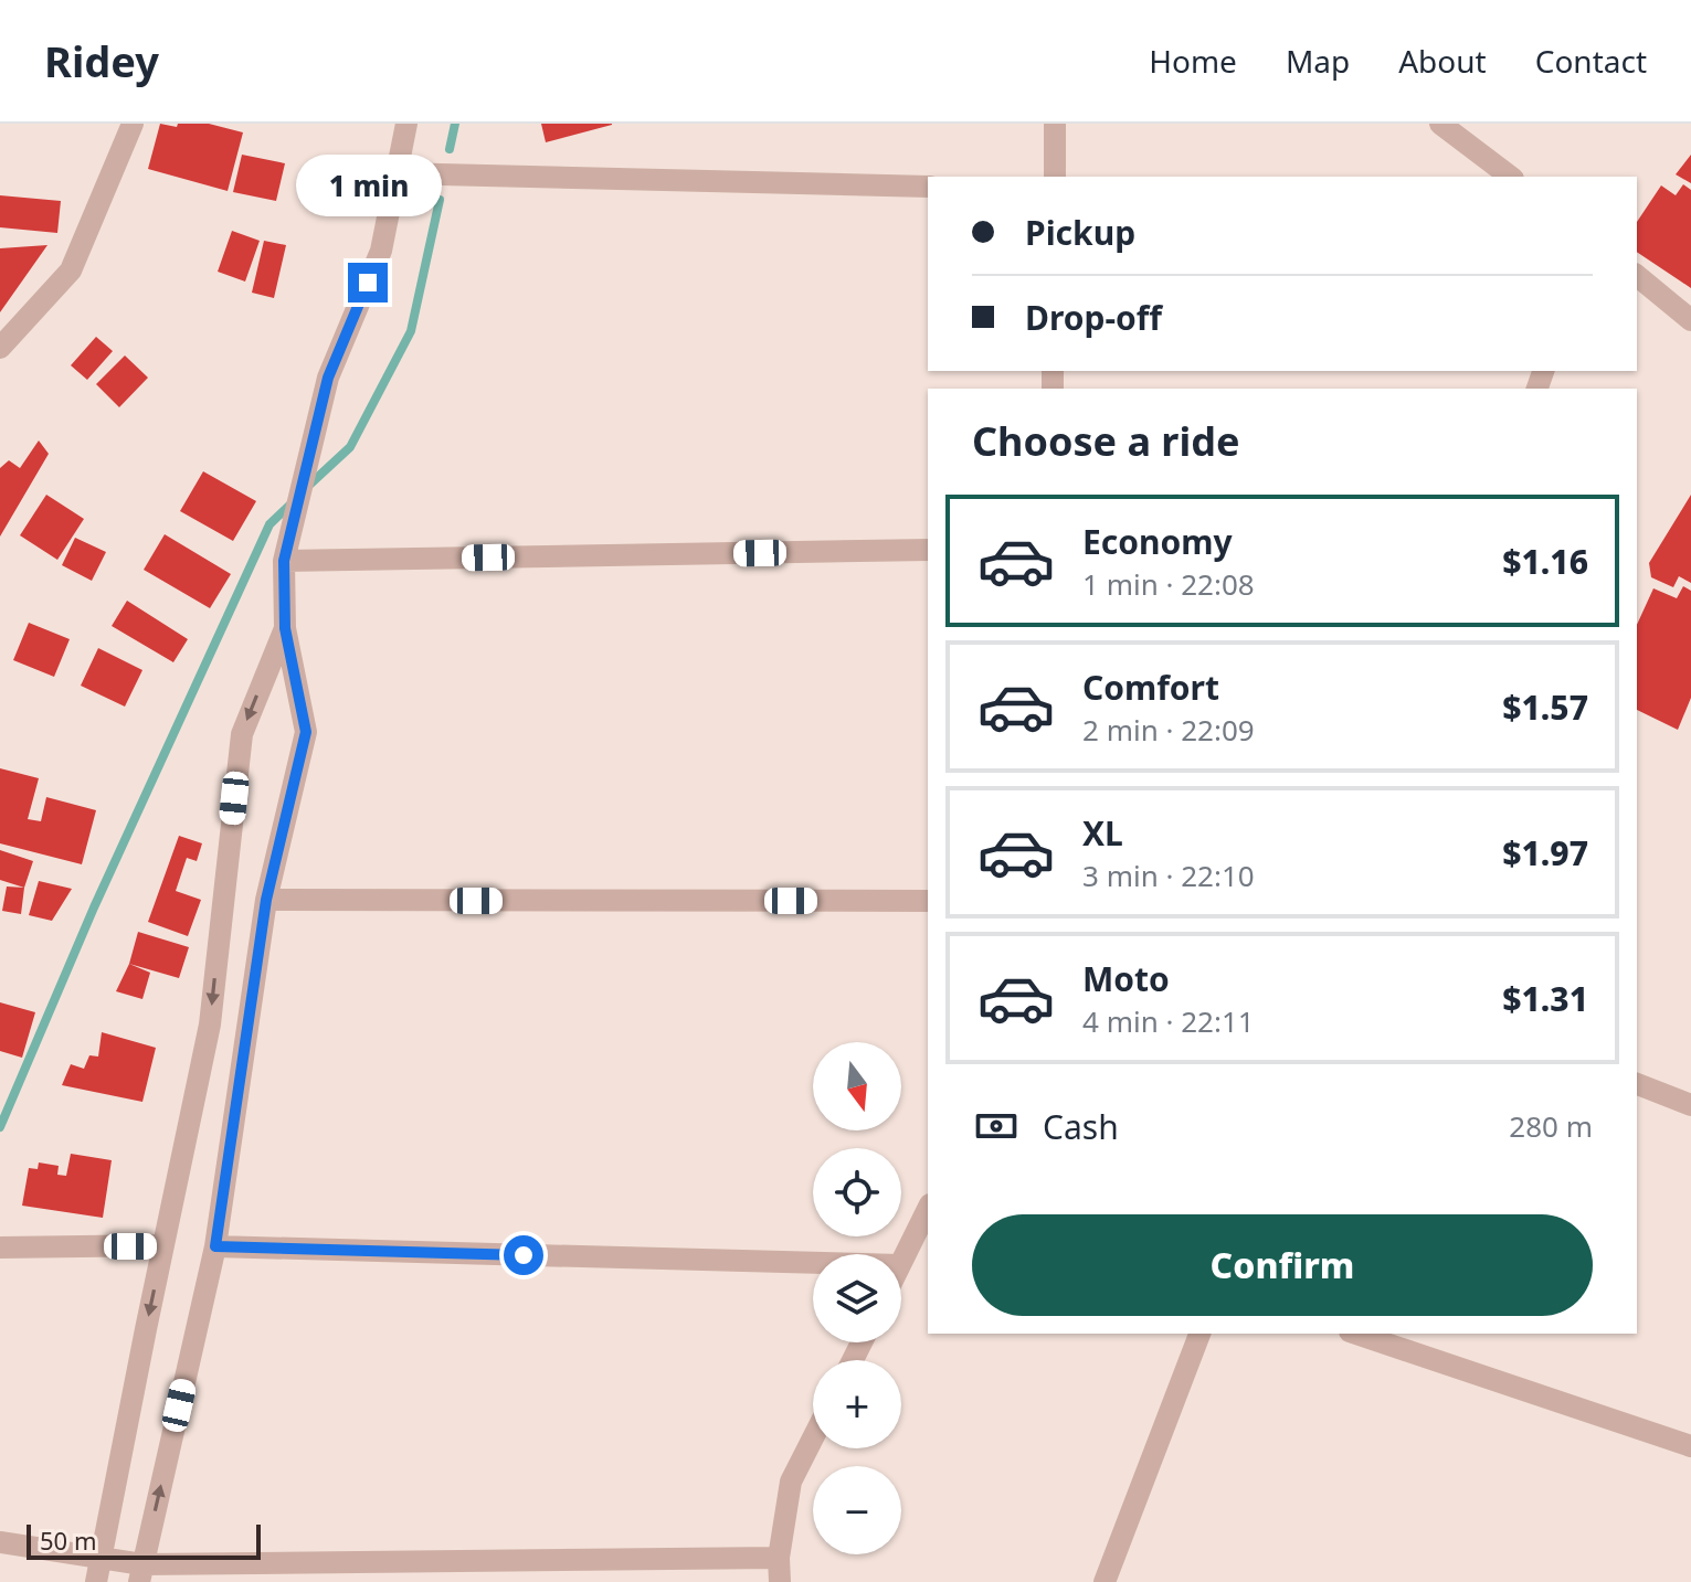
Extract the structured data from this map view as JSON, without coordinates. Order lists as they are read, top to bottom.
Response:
{
  "scale_bar": "50 m",
  "north": "bottom",
  "page": {
    "header": "Ridey",
    "nav": [
      "Home",
      "Map",
      "About",
      "Contact"
    ],
    "bubble": "1 min",
    "banner": ["Pickup", "Drop-off"],
    "heading": "Choose a ride",
    "list": [
      {
        "name": "Economy",
        "note": "1 min · 22:08",
        "value": "$1.16"
      },
      {
        "name": "Comfort",
        "note": "2 min · 22:09",
        "value": "$1.57"
      },
      {
        "name": "XL",
        "note": "3 min · 22:10",
        "value": "$1.97"
      },
      {
        "name": "Moto",
        "note": "4 min · 22:11",
        "value": "$1.31"
      }
    ],
    "map_buttons": ["+", "−"],
    "pay": ["Cash", "280 m"],
    "buttons": "Confirm",
    "scale": "50 m"
  }
}
